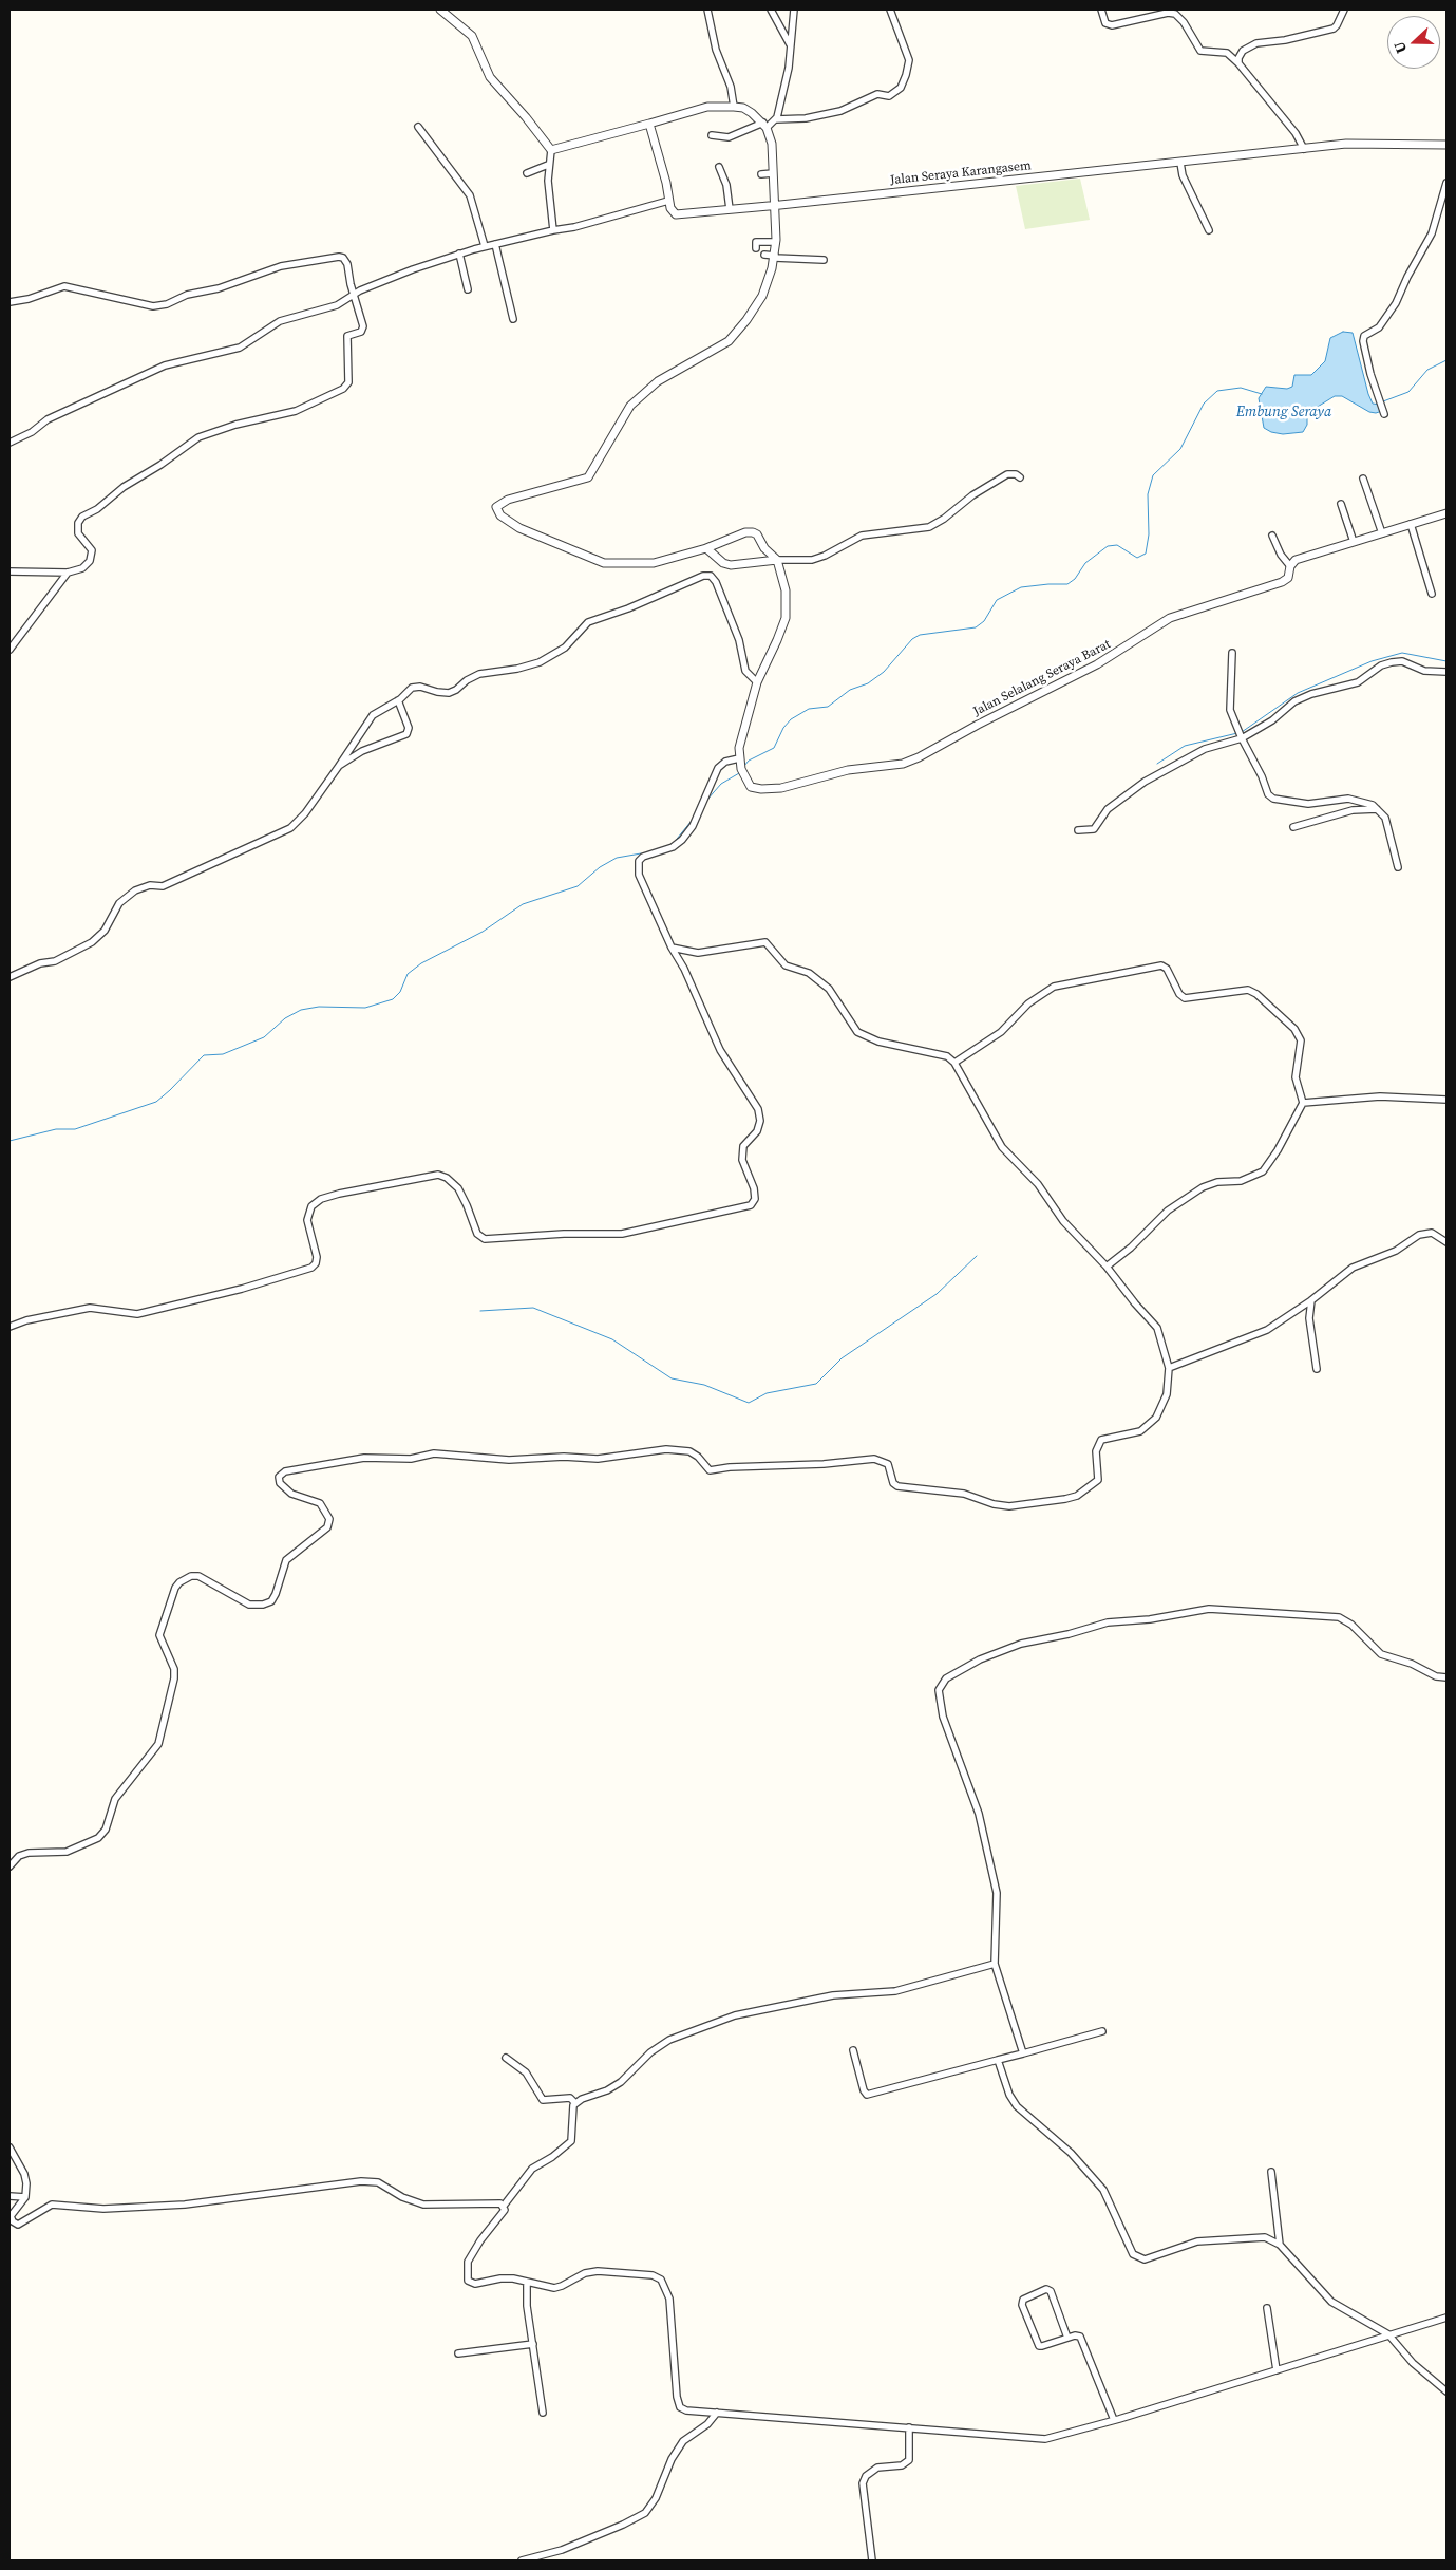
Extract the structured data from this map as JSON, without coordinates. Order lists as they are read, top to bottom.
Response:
{
  "streets": {
    "street": ["Jalan Seraya Karangasem", "Jalan Selalang Seraya Barat"]
  },
  "water": ["Embung Seraya"],
  "north": "left"
}
